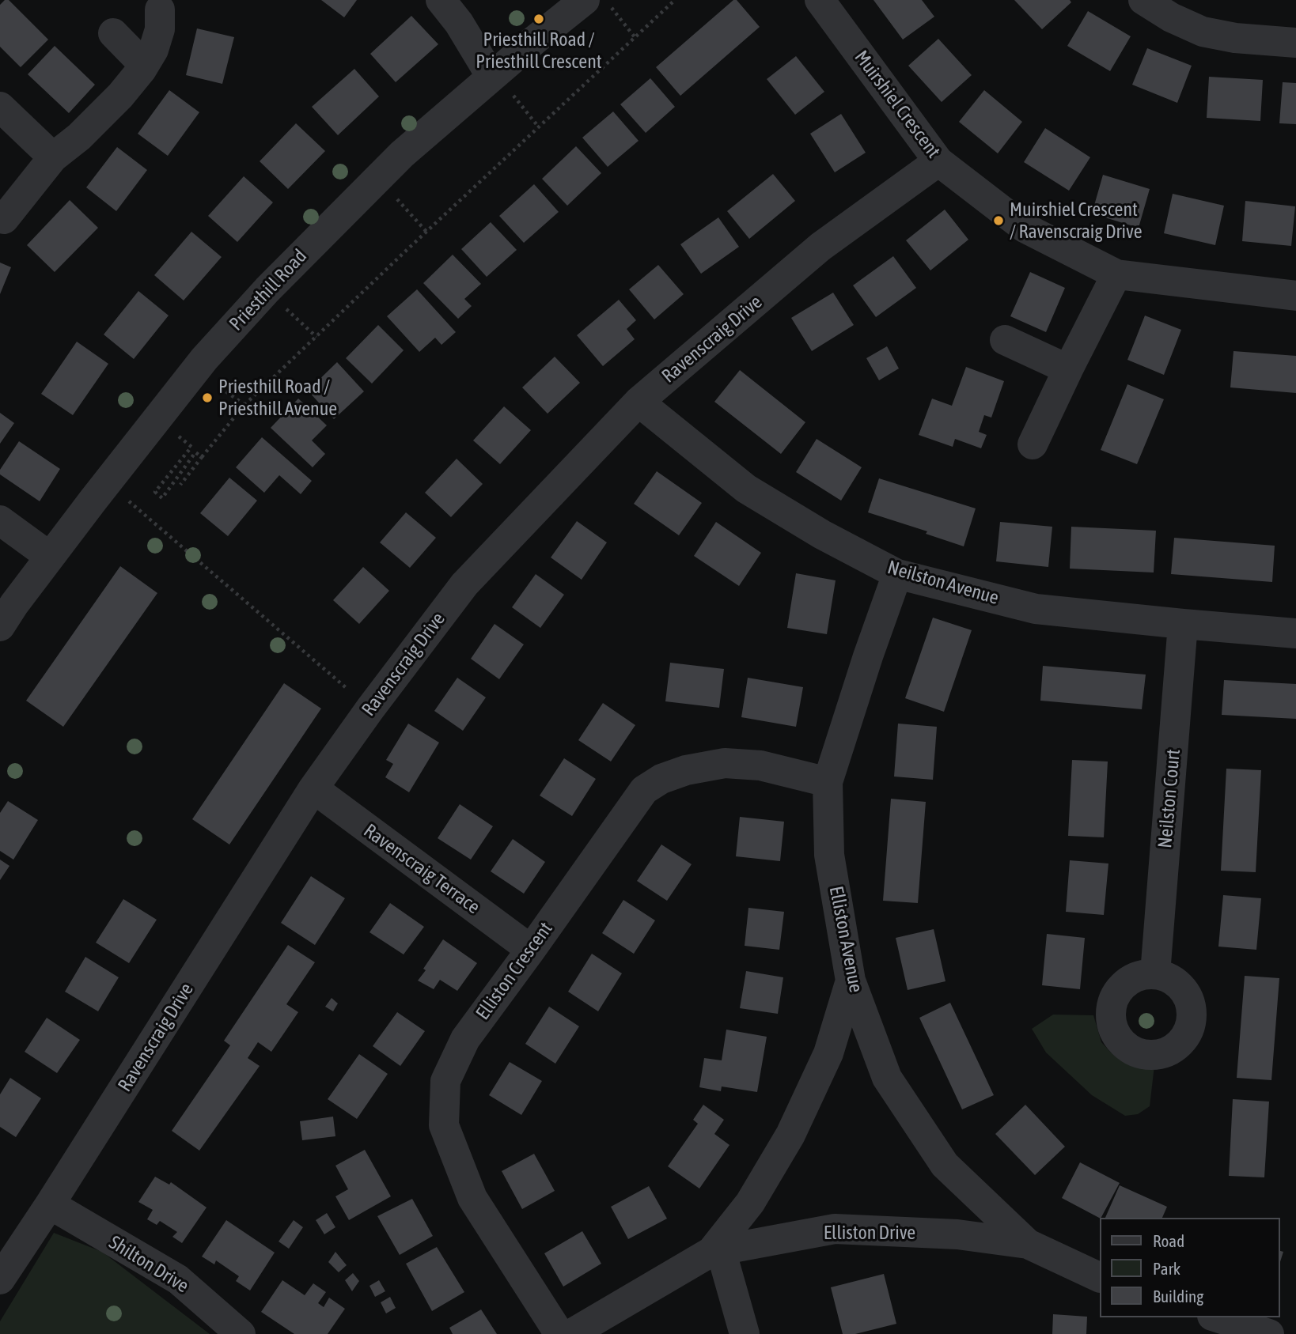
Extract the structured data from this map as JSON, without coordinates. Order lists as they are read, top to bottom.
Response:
{
  "streets": {
    "street": [
      "Muirshiel Crescent",
      "Priesthill Road",
      "Ravenscraig Drive",
      "Neilston Avenue",
      "Neilston Court",
      "Ravenscraig Terrace",
      "Elliston Avenue",
      "Elliston Crescent",
      "Elliston Drive",
      "Shilton Drive"
    ]
  },
  "crossings": [
    ["Muirshiel Crescent", "Ravenscraig Drive"],
    ["Ravenscraig Drive", "Neilston Avenue"],
    ["Ravenscraig Drive", "Ravenscraig Terrace"],
    ["Ravenscraig Drive", "Shilton Drive"],
    ["Neilston Avenue", "Neilston Court"],
    ["Neilston Avenue", "Elliston Avenue"],
    ["Ravenscraig Terrace", "Elliston Crescent"],
    ["Elliston Avenue", "Elliston Crescent"],
    ["Elliston Avenue", "Elliston Drive"]
  ],
  "places": ["Priesthill Road / Priesthill Crescent", "Muirshiel Crescent / Ravenscraig Drive", "Priesthill Road / Priesthill Avenue"],
  "legend": ["Road", "Park", "Building"]
}
